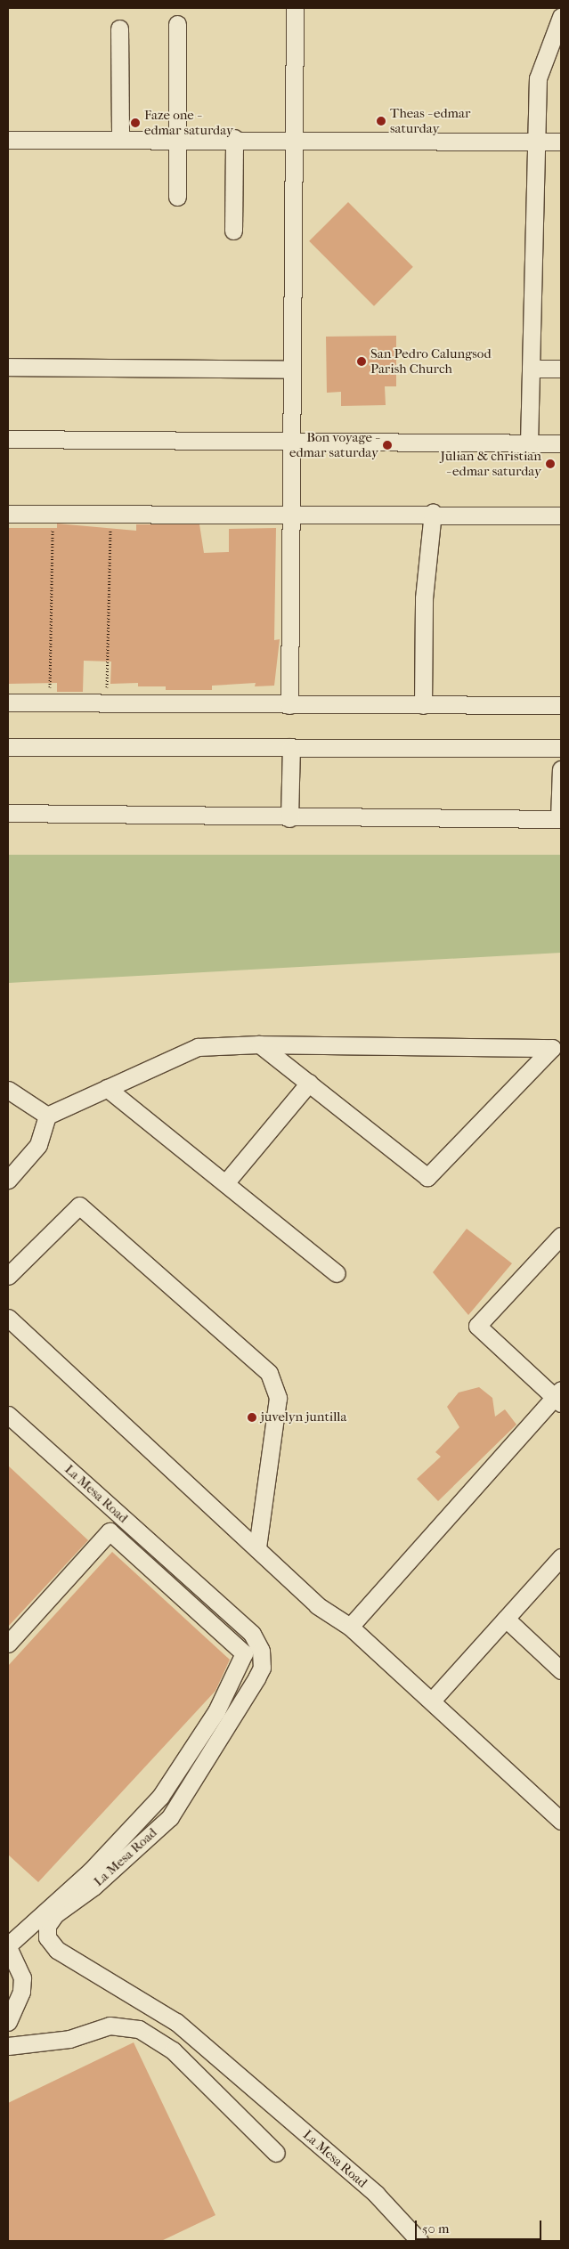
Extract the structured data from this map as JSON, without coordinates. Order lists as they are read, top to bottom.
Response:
{
  "streets": {
    "street": ["La Mesa Road"]
  },
  "places": [
    "Theas - edmar saturday",
    "Faze one - edmar saturday",
    "San Pedro Calungsod Parish Church",
    "Bon voyage - edmar saturday",
    "Julian & christian - edmar saturday",
    "juvelyn juntilla"
  ],
  "scale_bar": "50 m"
}
